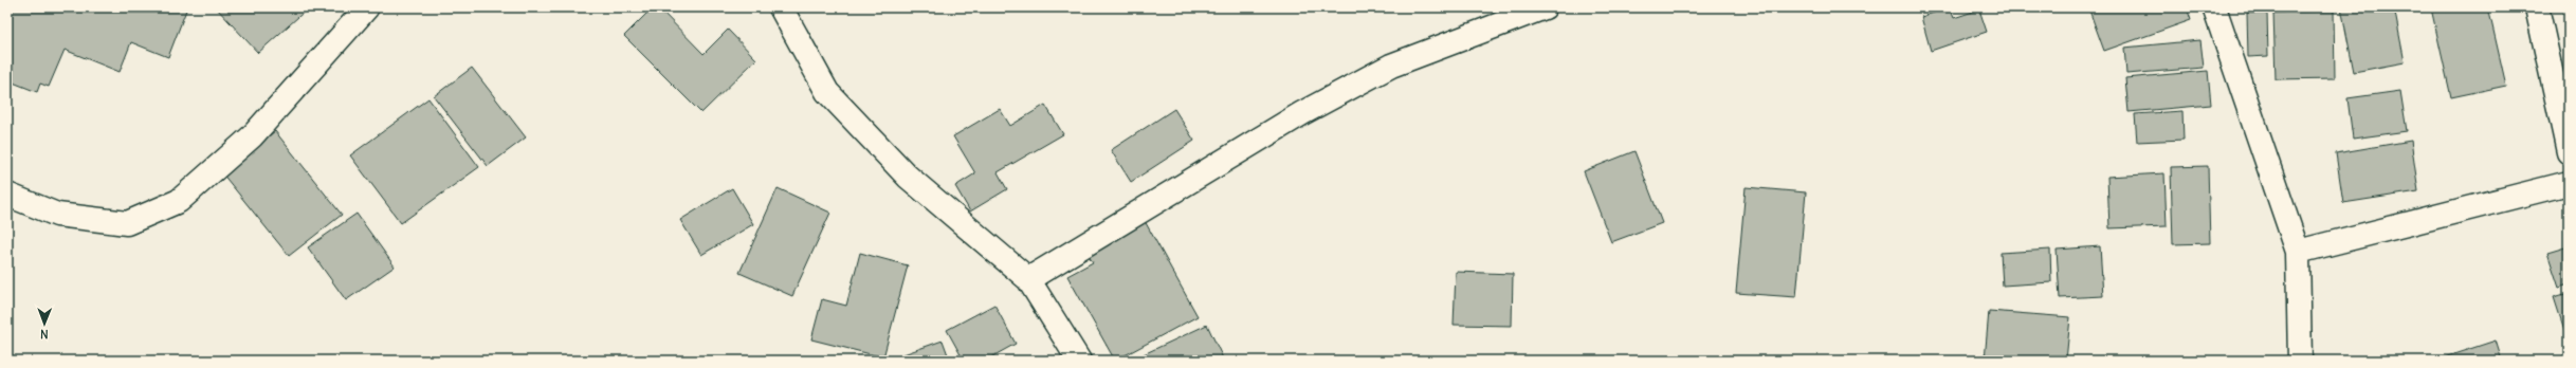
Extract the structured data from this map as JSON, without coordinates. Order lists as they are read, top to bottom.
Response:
{
  "north": "bottom"
}
